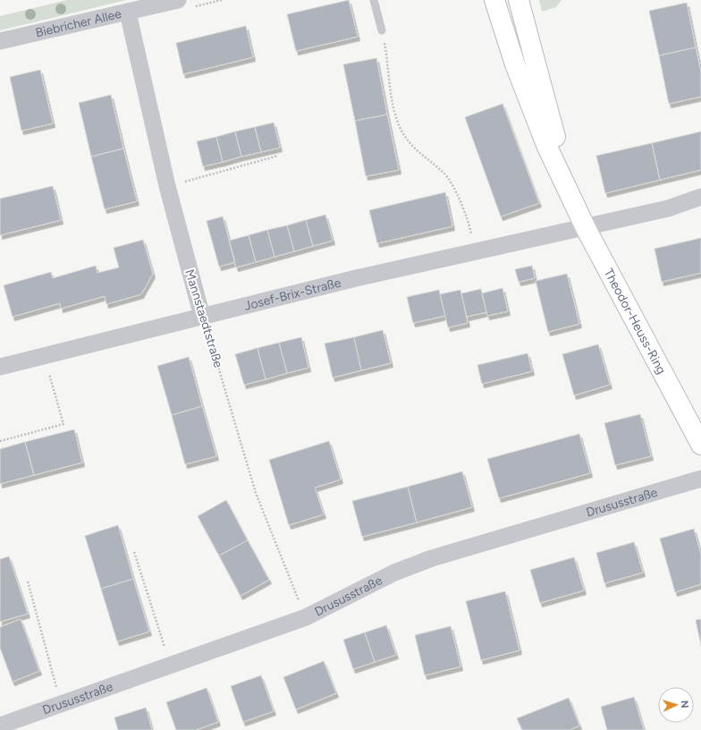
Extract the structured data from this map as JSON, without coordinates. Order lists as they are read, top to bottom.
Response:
{
  "streets": {
    "main road": ["Theodor-Heuss-Ring"],
    "street": [
      "Biebricher Allee",
      "Josef-Brix-Straße",
      "Mannstaedtstraße",
      "Drususstraße"
    ]
  },
  "crossings": [
    ["Biebricher Allee", "Mannstaedtstraße"],
    ["Josef-Brix-Straße", "Mannstaedtstraße"],
    ["Josef-Brix-Straße", "Theodor-Heuss-Ring"],
    ["Mannstaedtstraße", "Drususstraße"]
  ],
  "north": "right"
}
